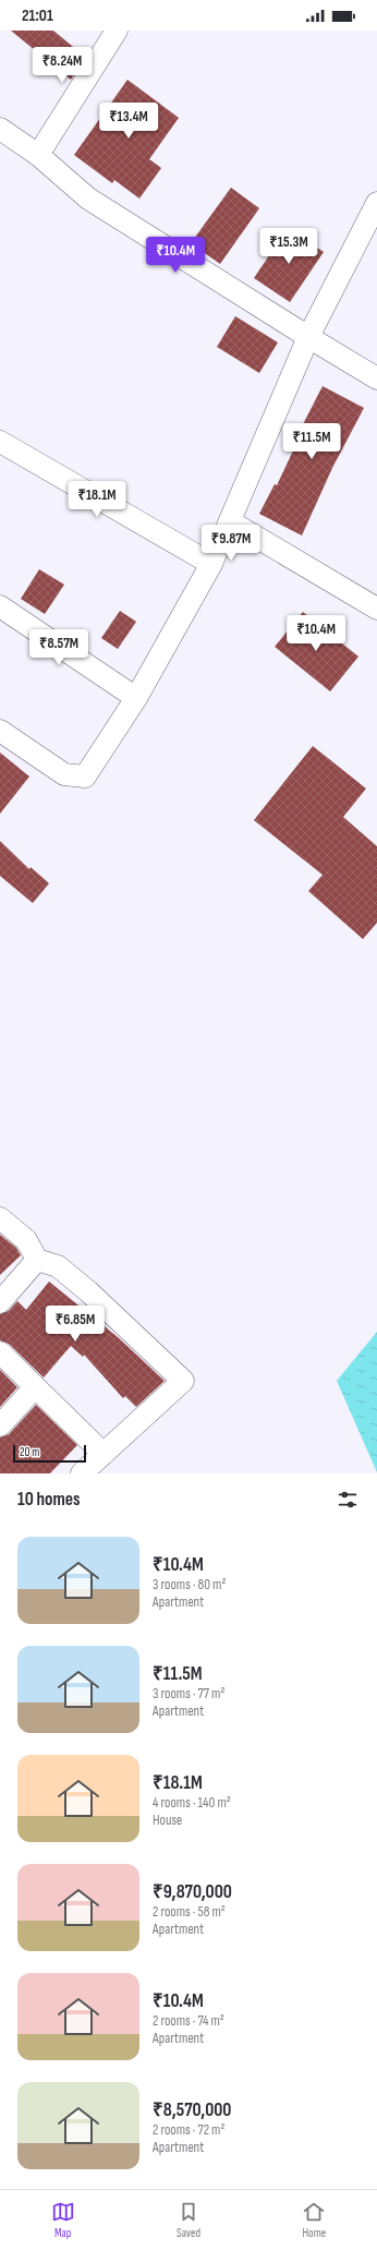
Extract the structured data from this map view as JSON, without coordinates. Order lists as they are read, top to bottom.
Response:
{
  "scale_bar": "20 m",
  "page": {
    "status": "21:01",
    "price": [
      "₹8.24M",
      "₹13.4M",
      "₹15.3M",
      "₹10.4M",
      "₹11.5M",
      "₹18.1M",
      "₹9.87M",
      "₹10.4M",
      "₹8.57M",
      "₹6.85M"
    ],
    "scale": "20 m",
    "heading": "10 homes",
    "list": [
      {
        "name": "₹10.4M",
        "note": "3 rooms · 80 m² · Apartment"
      },
      {
        "name": "₹11.5M",
        "note": "3 rooms · 77 m² · Apartment"
      },
      {
        "name": "₹18.1M",
        "note": "4 rooms · 140 m² · House"
      },
      {
        "name": "₹9,870,000",
        "note": "2 rooms · 58 m² · Apartment"
      },
      {
        "name": "₹10.4M",
        "note": "2 rooms · 74 m² · Apartment"
      },
      {
        "name": "₹8,570,000",
        "note": "2 rooms · 72 m² · Apartment"
      }
    ],
    "tabs": ["Map", "Saved", "Home"]
  }
}
